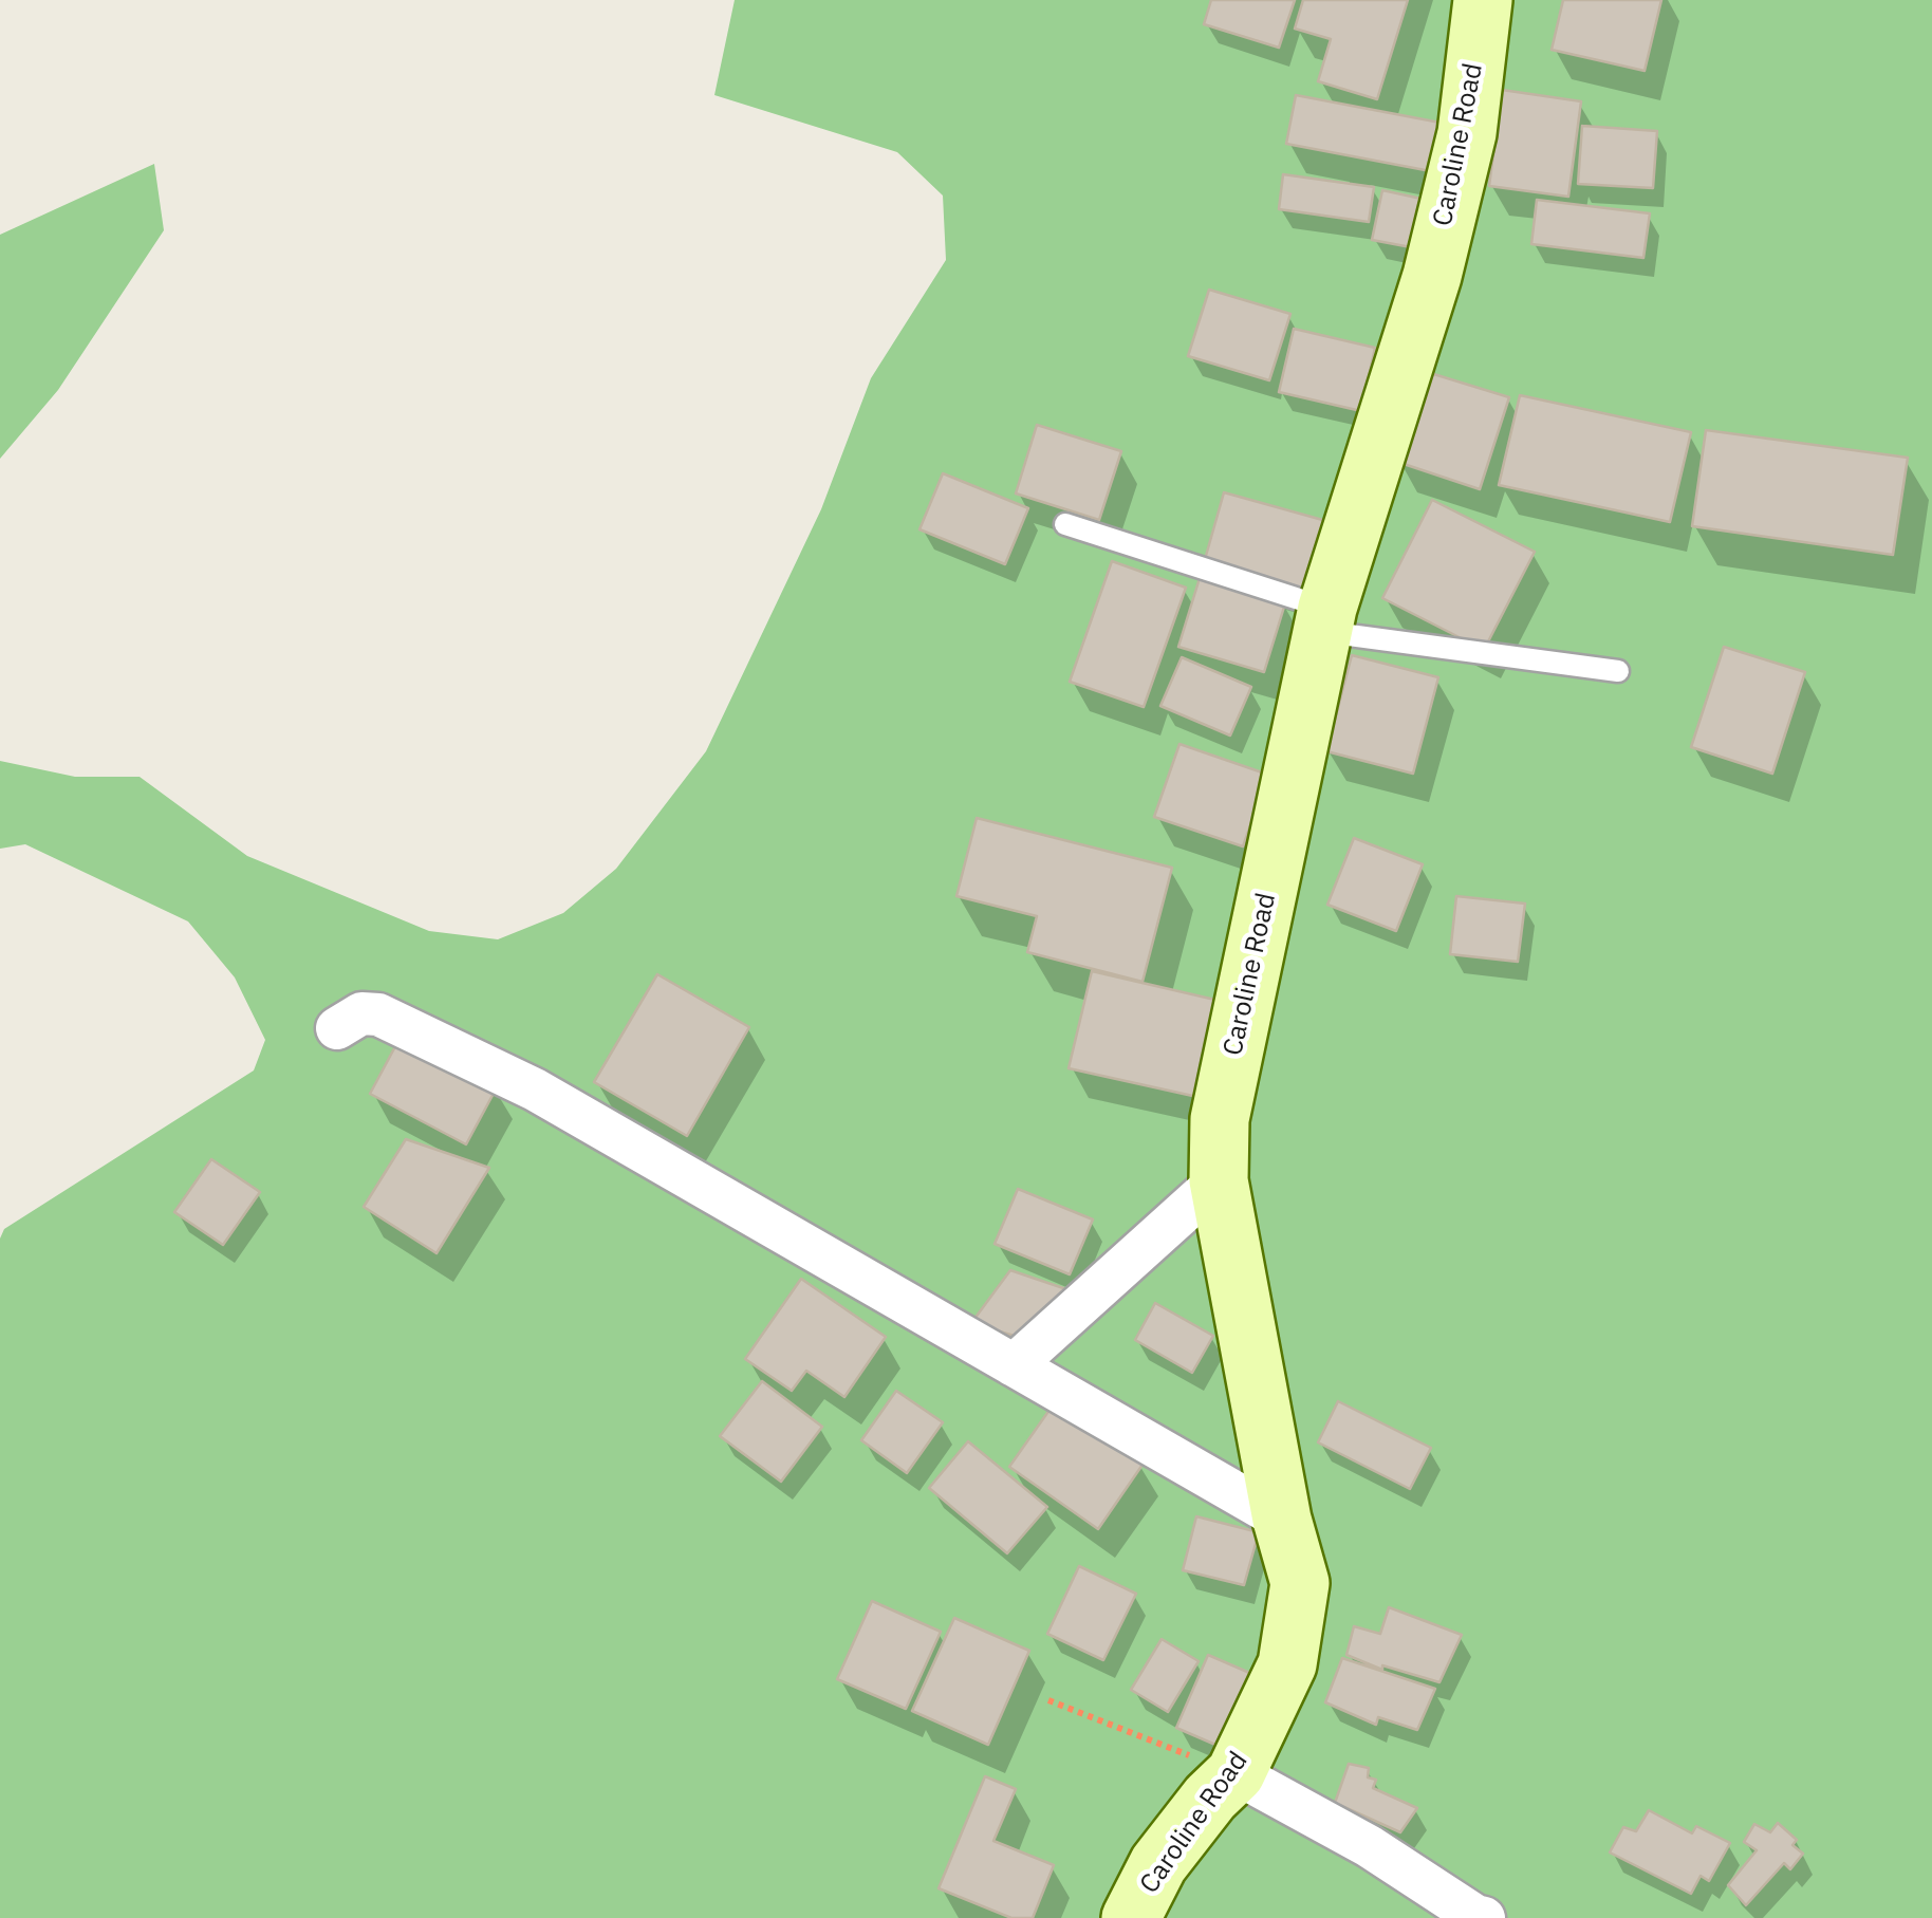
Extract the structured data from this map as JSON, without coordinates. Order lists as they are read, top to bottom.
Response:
{
  "streets": {
    "main road": ["Caroline Road"]
  }
}
